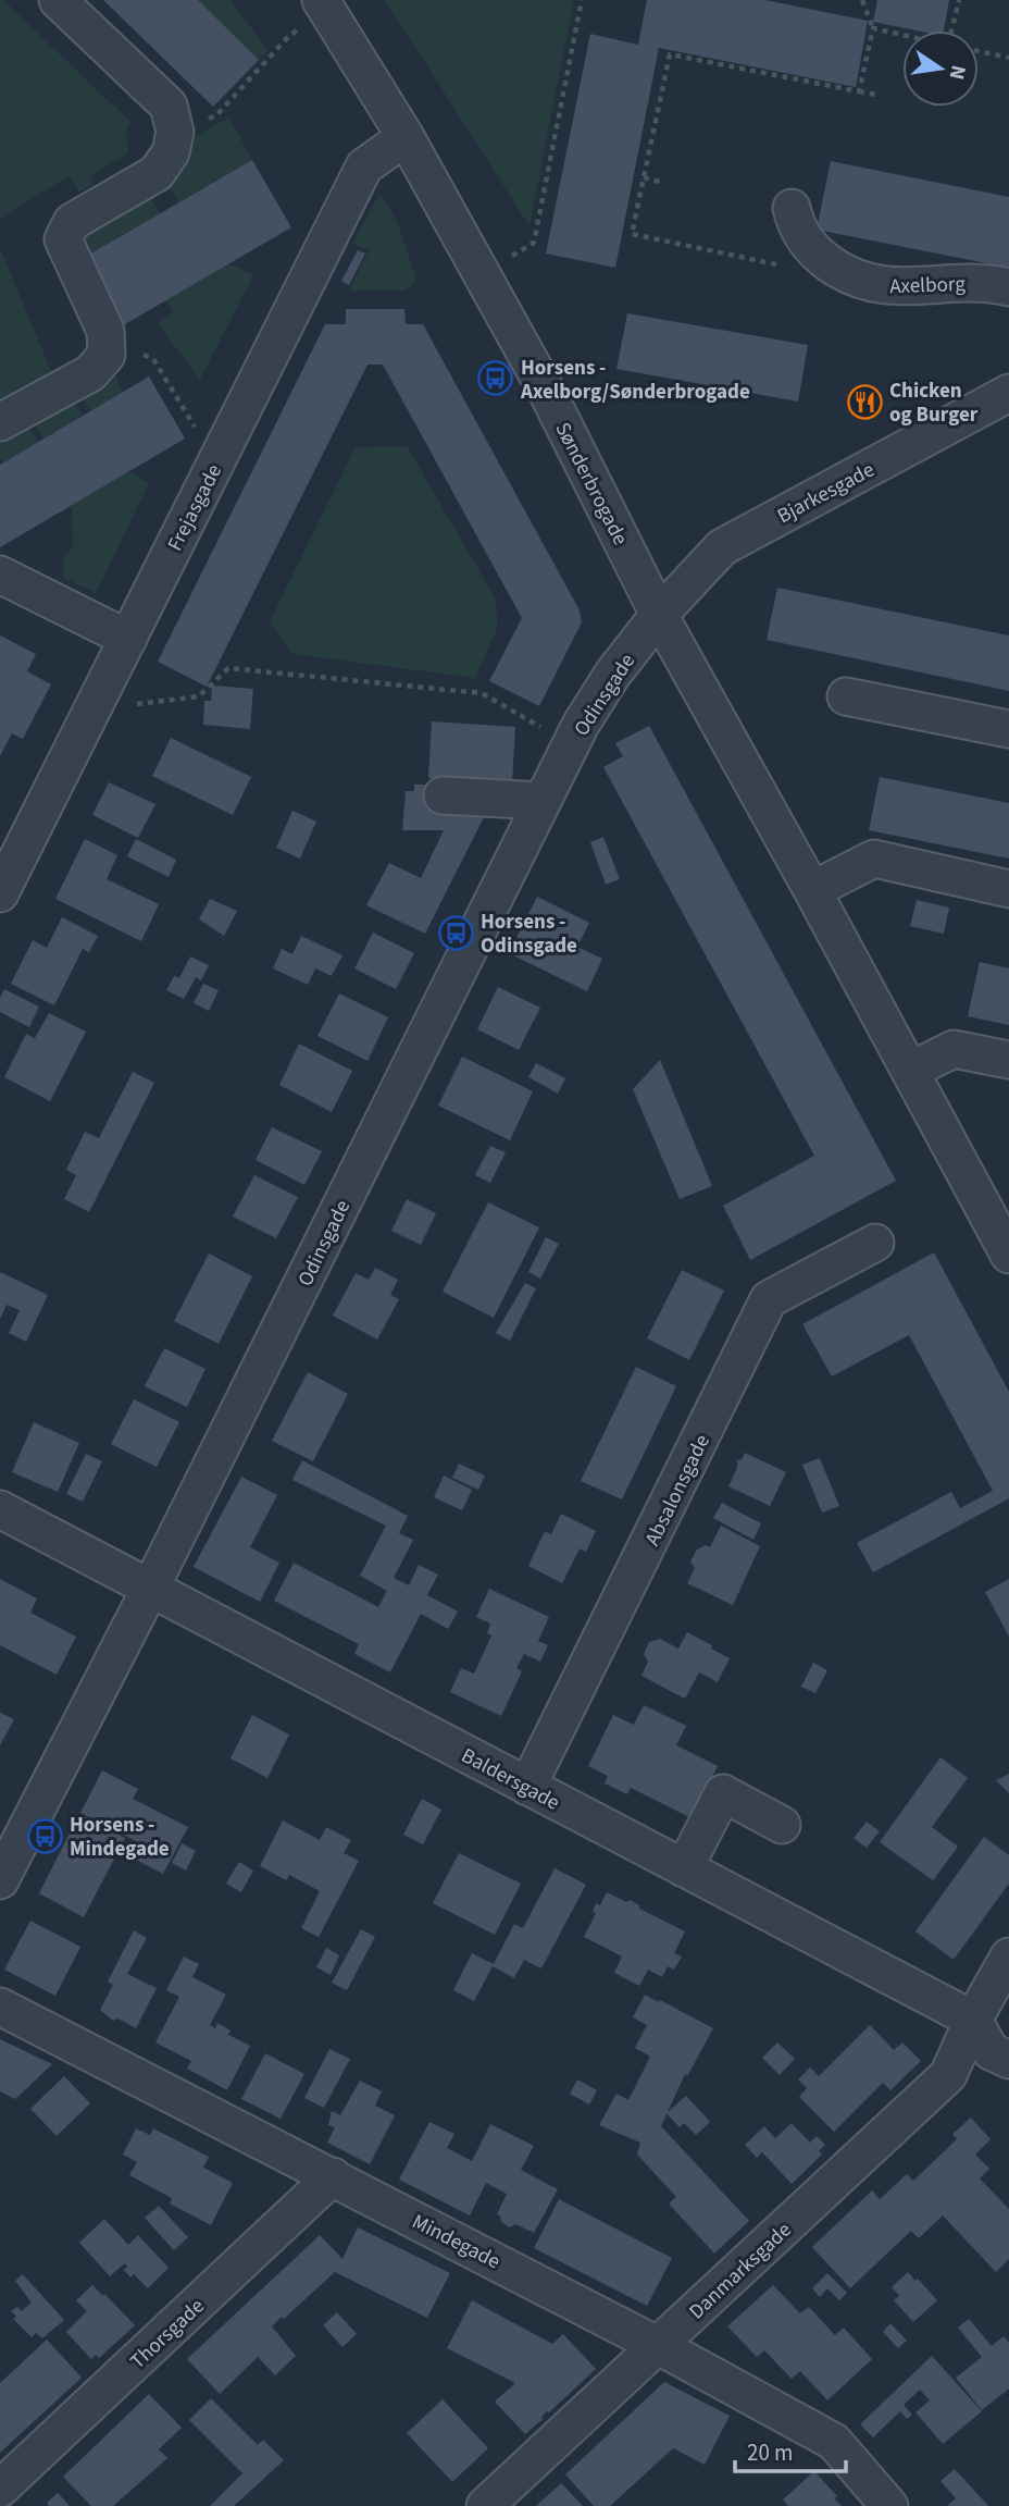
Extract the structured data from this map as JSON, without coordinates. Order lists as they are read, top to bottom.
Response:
{
  "streets": {
    "street": [
      "Axelborg",
      "Sønderbrogade",
      "Bjarkesgade",
      "Frejasgade",
      "Odinsgade",
      "Absalonsgade",
      "Baldersgade",
      "Mindegade",
      "Danmarksgade",
      "Thorsgade"
    ]
  },
  "crossings": [
    ["Sønderbrogade", "Bjarkesgade"],
    ["Sønderbrogade", "Frejasgade"],
    ["Sønderbrogade", "Odinsgade"],
    ["Bjarkesgade", "Odinsgade"],
    ["Odinsgade", "Baldersgade"],
    ["Absalonsgade", "Baldersgade"],
    ["Baldersgade", "Danmarksgade"],
    ["Mindegade", "Danmarksgade"],
    ["Mindegade", "Thorsgade"]
  ],
  "places": {
    "bus stop": ["Horsens - Axelborg/Sønderbrogade", "Horsens - Odinsgade", "Horsens - Mindegade"],
    "restaurant": ["Chicken og Burger"]
  },
  "scale_bar": "20 m",
  "north": "right"
}
